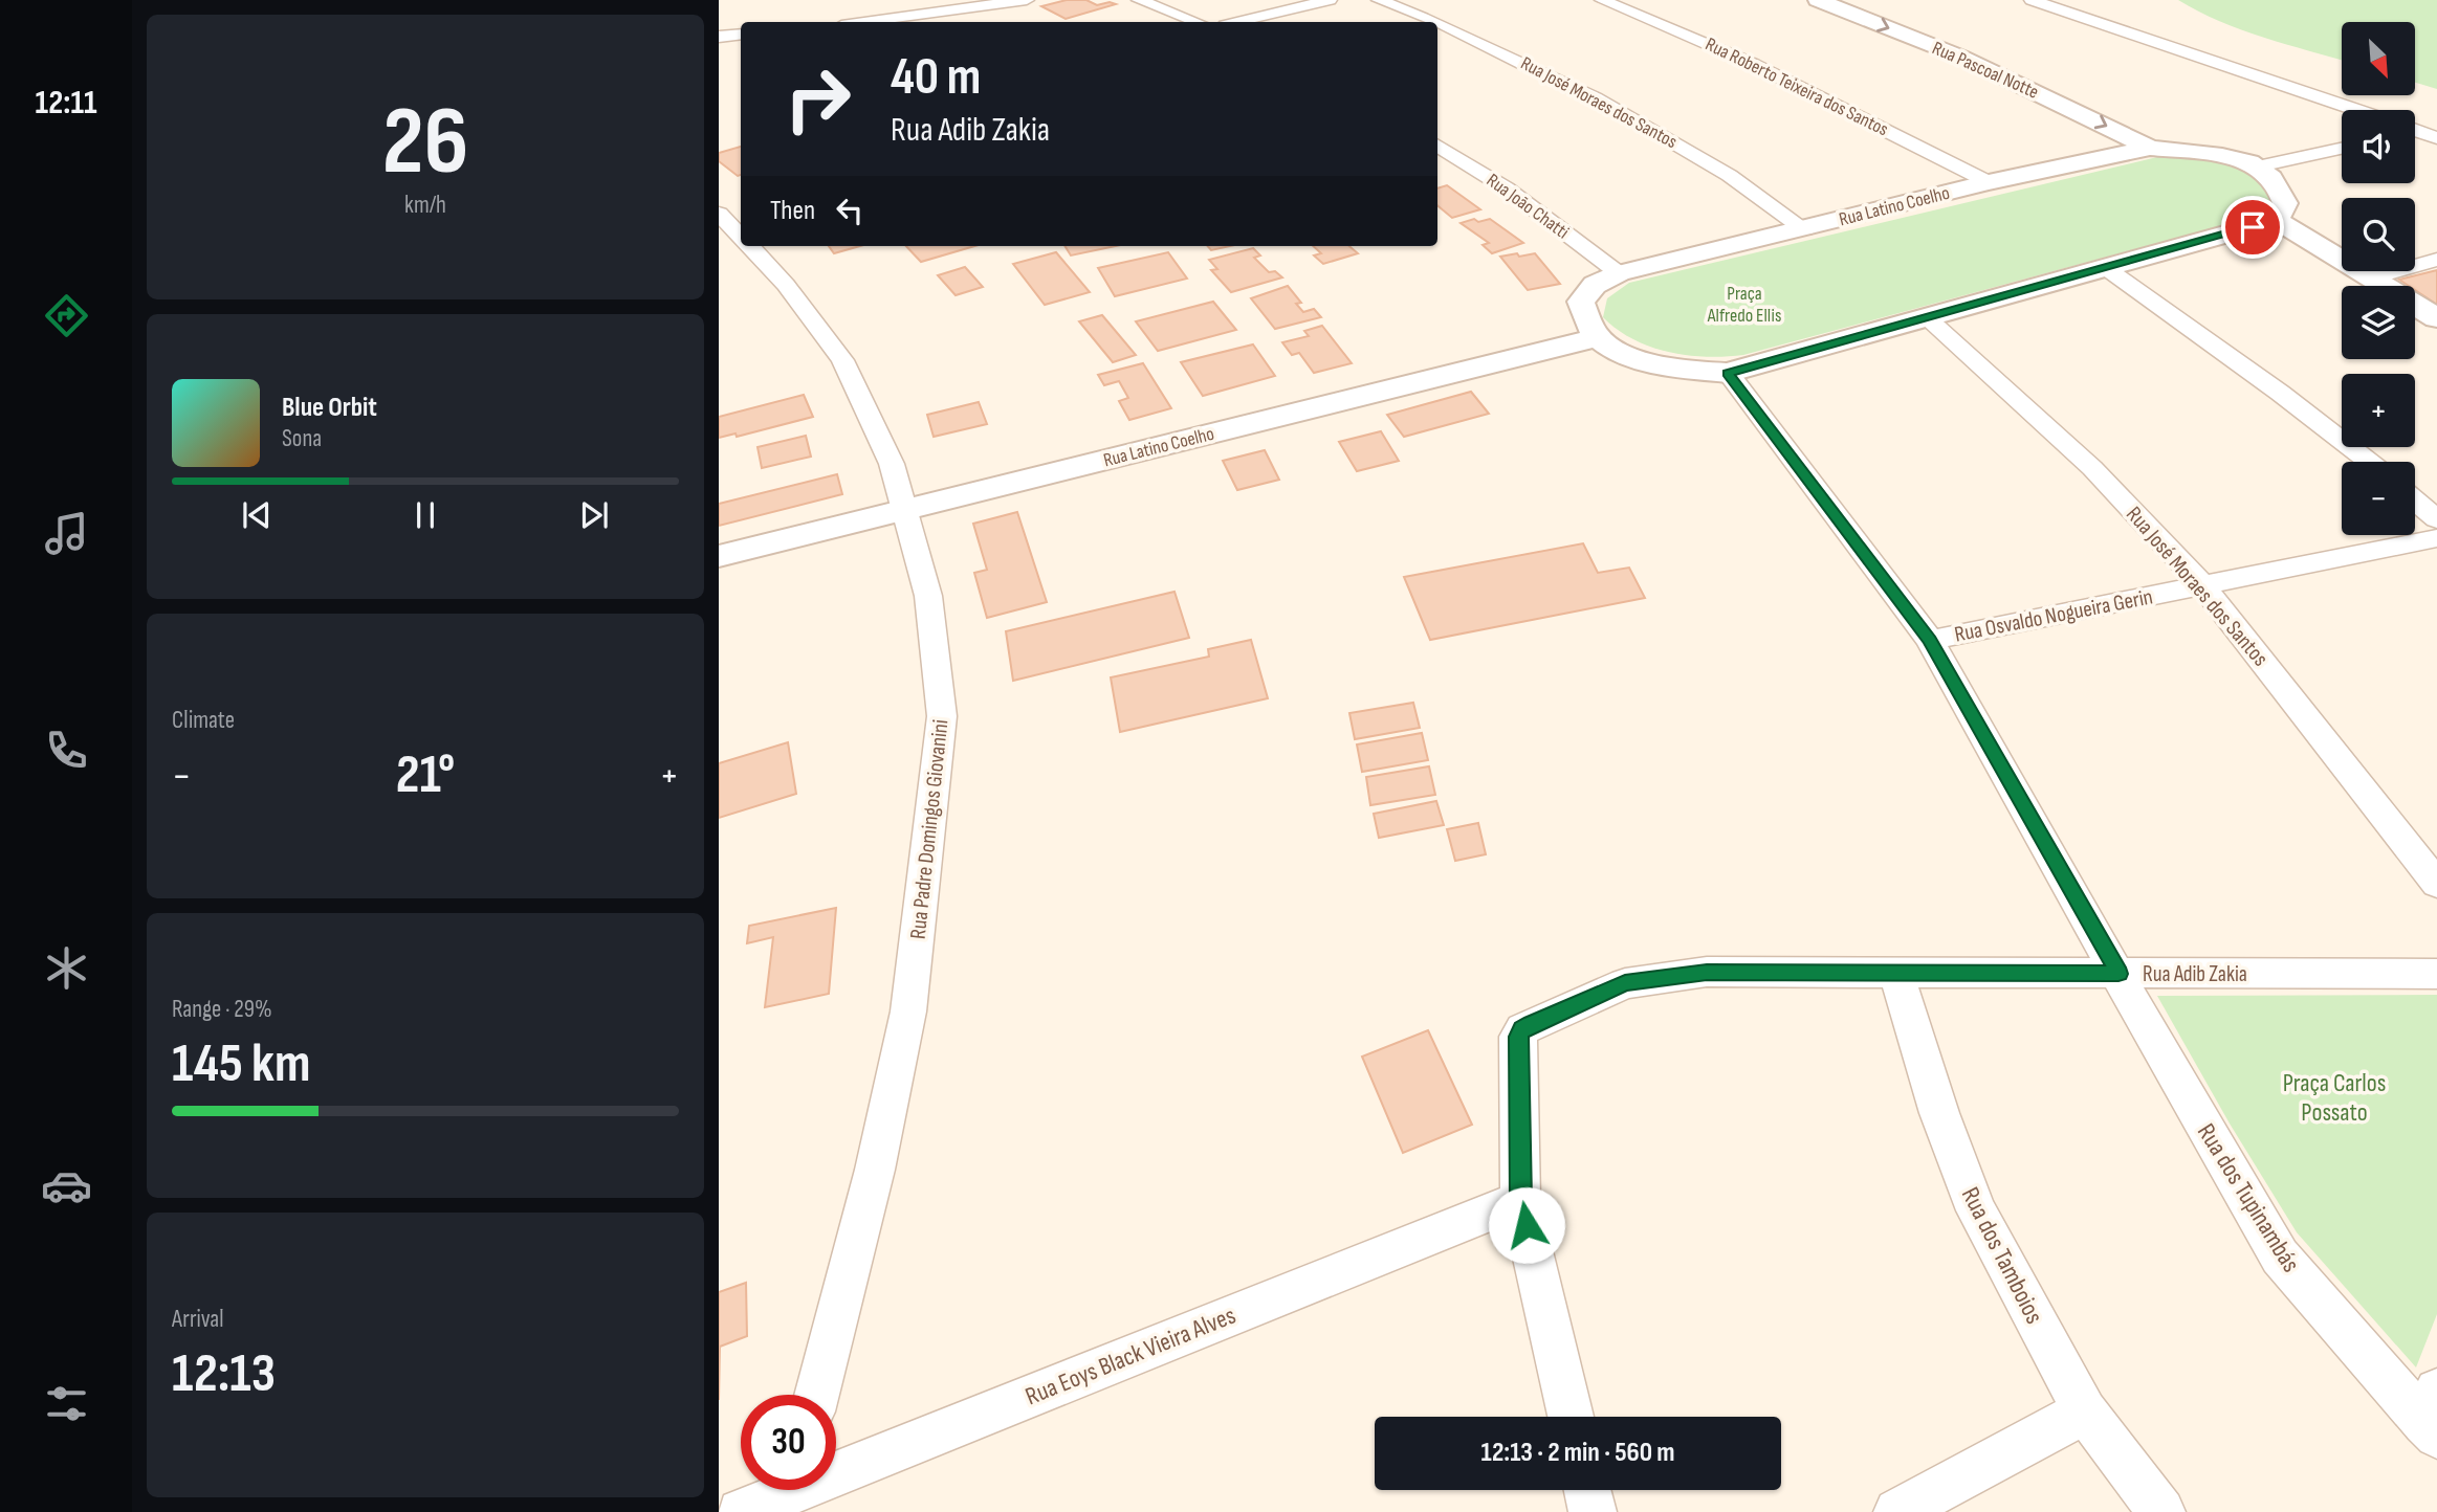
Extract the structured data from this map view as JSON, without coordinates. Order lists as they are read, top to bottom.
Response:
{
  "streets": {
    "street": [
      "Rua Pascoal Notte",
      "Rua Roberto Teixeira dos Santos",
      "Rua José Moraes dos Santos",
      "Rua João Chatti",
      "Rua Latino Coelho",
      "Rua Osvaldo Nogueira Gerin",
      "Rua Padre Domingos Giovanini",
      "Rua Adib Zakia",
      "Rua dos Tupinambás",
      "Rua dos Tamboios",
      "Rua Eoys Black Vieira Alves"
    ]
  },
  "crossings": [
    ["Rua Pascoal Notte", "Rua Latino Coelho"],
    ["Rua Roberto Teixeira dos Santos", "Rua Latino Coelho"],
    ["Rua José Moraes dos Santos", "Rua Latino Coelho"],
    ["Rua José Moraes dos Santos", "Rua Osvaldo Nogueira Gerin"],
    ["Rua João Chatti", "Rua Latino Coelho"],
    ["Rua Latino Coelho", "Rua Padre Domingos Giovanini"],
    ["Rua Adib Zakia", "Rua dos Tupinambás"],
    ["Rua Adib Zakia", "Rua dos Tamboios"],
    ["Rua Adib Zakia", "Rua Eoys Black Vieira Alves"]
  ],
  "parks": ["Praça Alfredo Ellis", "Praça Carlos Possato"],
  "north": "bottom right",
  "page": {
    "tabs": "12:11",
    "tile": [
      ["26", "km/h"],
      "Climate",
      ["Range · 29%", "145 km"],
      ["Arrival", "12:13"]
    ],
    "map_buttons": ["+", "−"],
    "turn": ["40 m", "Rua Adib Zakia"],
    "then": "Then",
    "song": ["Blue Orbit", "Sona"],
    "heat": ["−", "21°", "+"],
    "limit": "30",
    "trip": "12:13 · 2 min · 560 m"
  }
}
